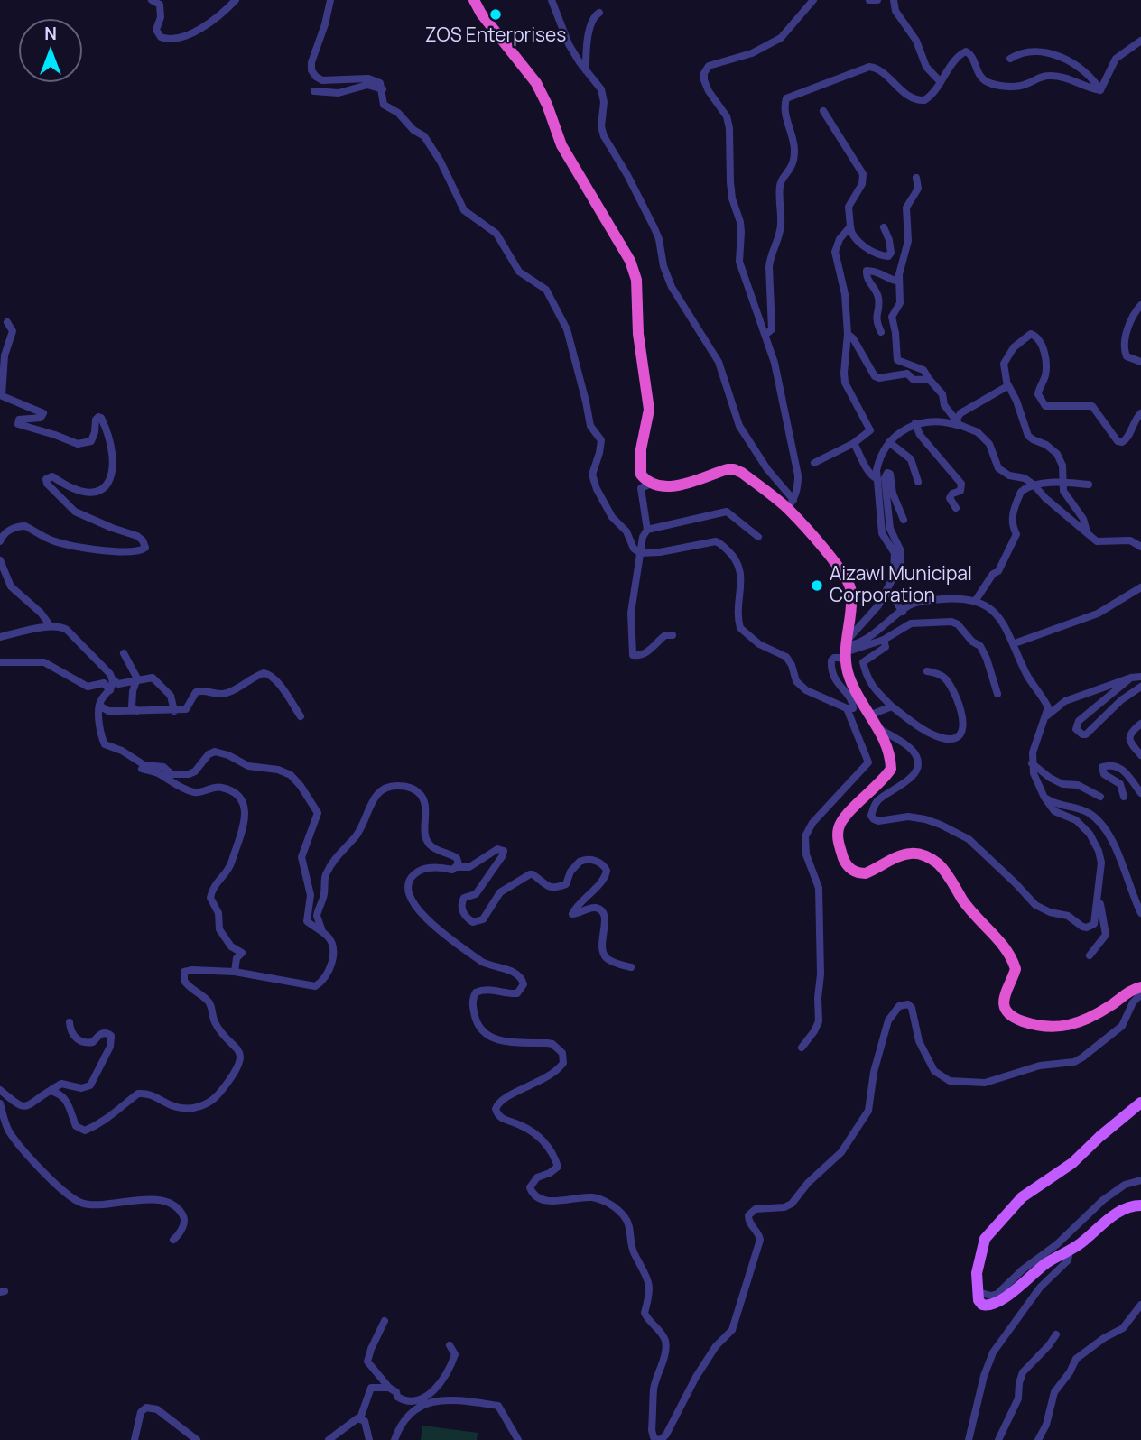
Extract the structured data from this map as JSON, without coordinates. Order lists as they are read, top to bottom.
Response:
{
  "places": ["ZOS Enterprises", "Aizawl Municipal Corporation"],
  "north": "top"
}
